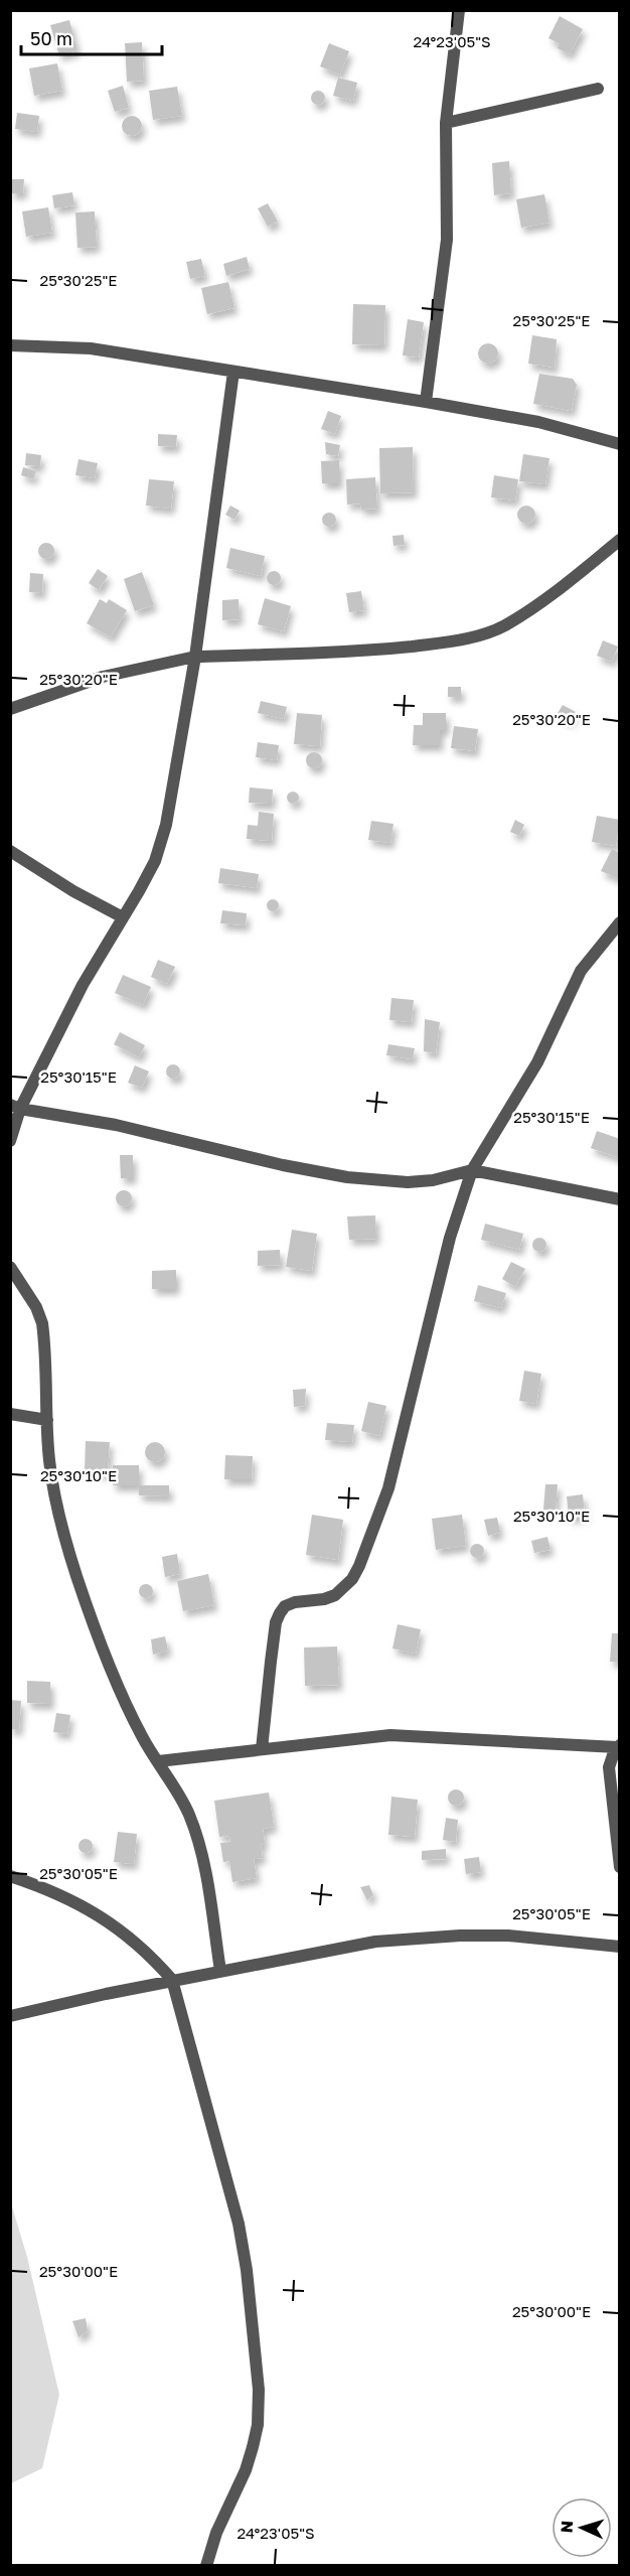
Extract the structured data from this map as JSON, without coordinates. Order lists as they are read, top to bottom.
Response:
{
  "scale_bar": "50 m",
  "north": "left",
  "coordinates": [
    "24°23'05\"S",
    "25°30'25\"E",
    "25°30'20\"E",
    "25°30'15\"E",
    "25°30'10\"E",
    "25°30'05\"E",
    "25°30'00\"E"
  ]
}
